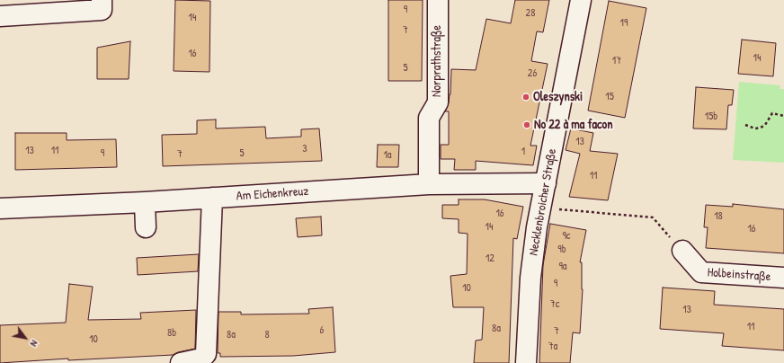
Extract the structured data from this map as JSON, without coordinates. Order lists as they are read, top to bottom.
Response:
{
  "streets": {
    "street": [
      "Norprathstraße",
      "Am Eichenkreuz",
      "Necklenbroicher Straße",
      "Holbeinstraße"
    ]
  },
  "crossings": [
    ["Norprathstraße", "Am Eichenkreuz"],
    ["Am Eichenkreuz", "Necklenbroicher Straße"]
  ],
  "places": ["Oleszynski", "No 22 à ma facon"],
  "house_numbers": [
    "9",
    "28",
    "14",
    "19",
    "7",
    "16",
    "14",
    "17",
    "5",
    "26",
    "15",
    "15b",
    "13",
    "3",
    "13",
    "11",
    "1",
    "9",
    "5",
    "7",
    "1a",
    "11",
    "16",
    "18",
    "14",
    "16",
    "9c",
    "9b",
    "12",
    "9a",
    "9",
    "10",
    "7c",
    "13",
    "11",
    "8a",
    "6",
    "7",
    "8b",
    "8a",
    "8",
    "10",
    "7a"
  ],
  "north": "bottom right"
}
